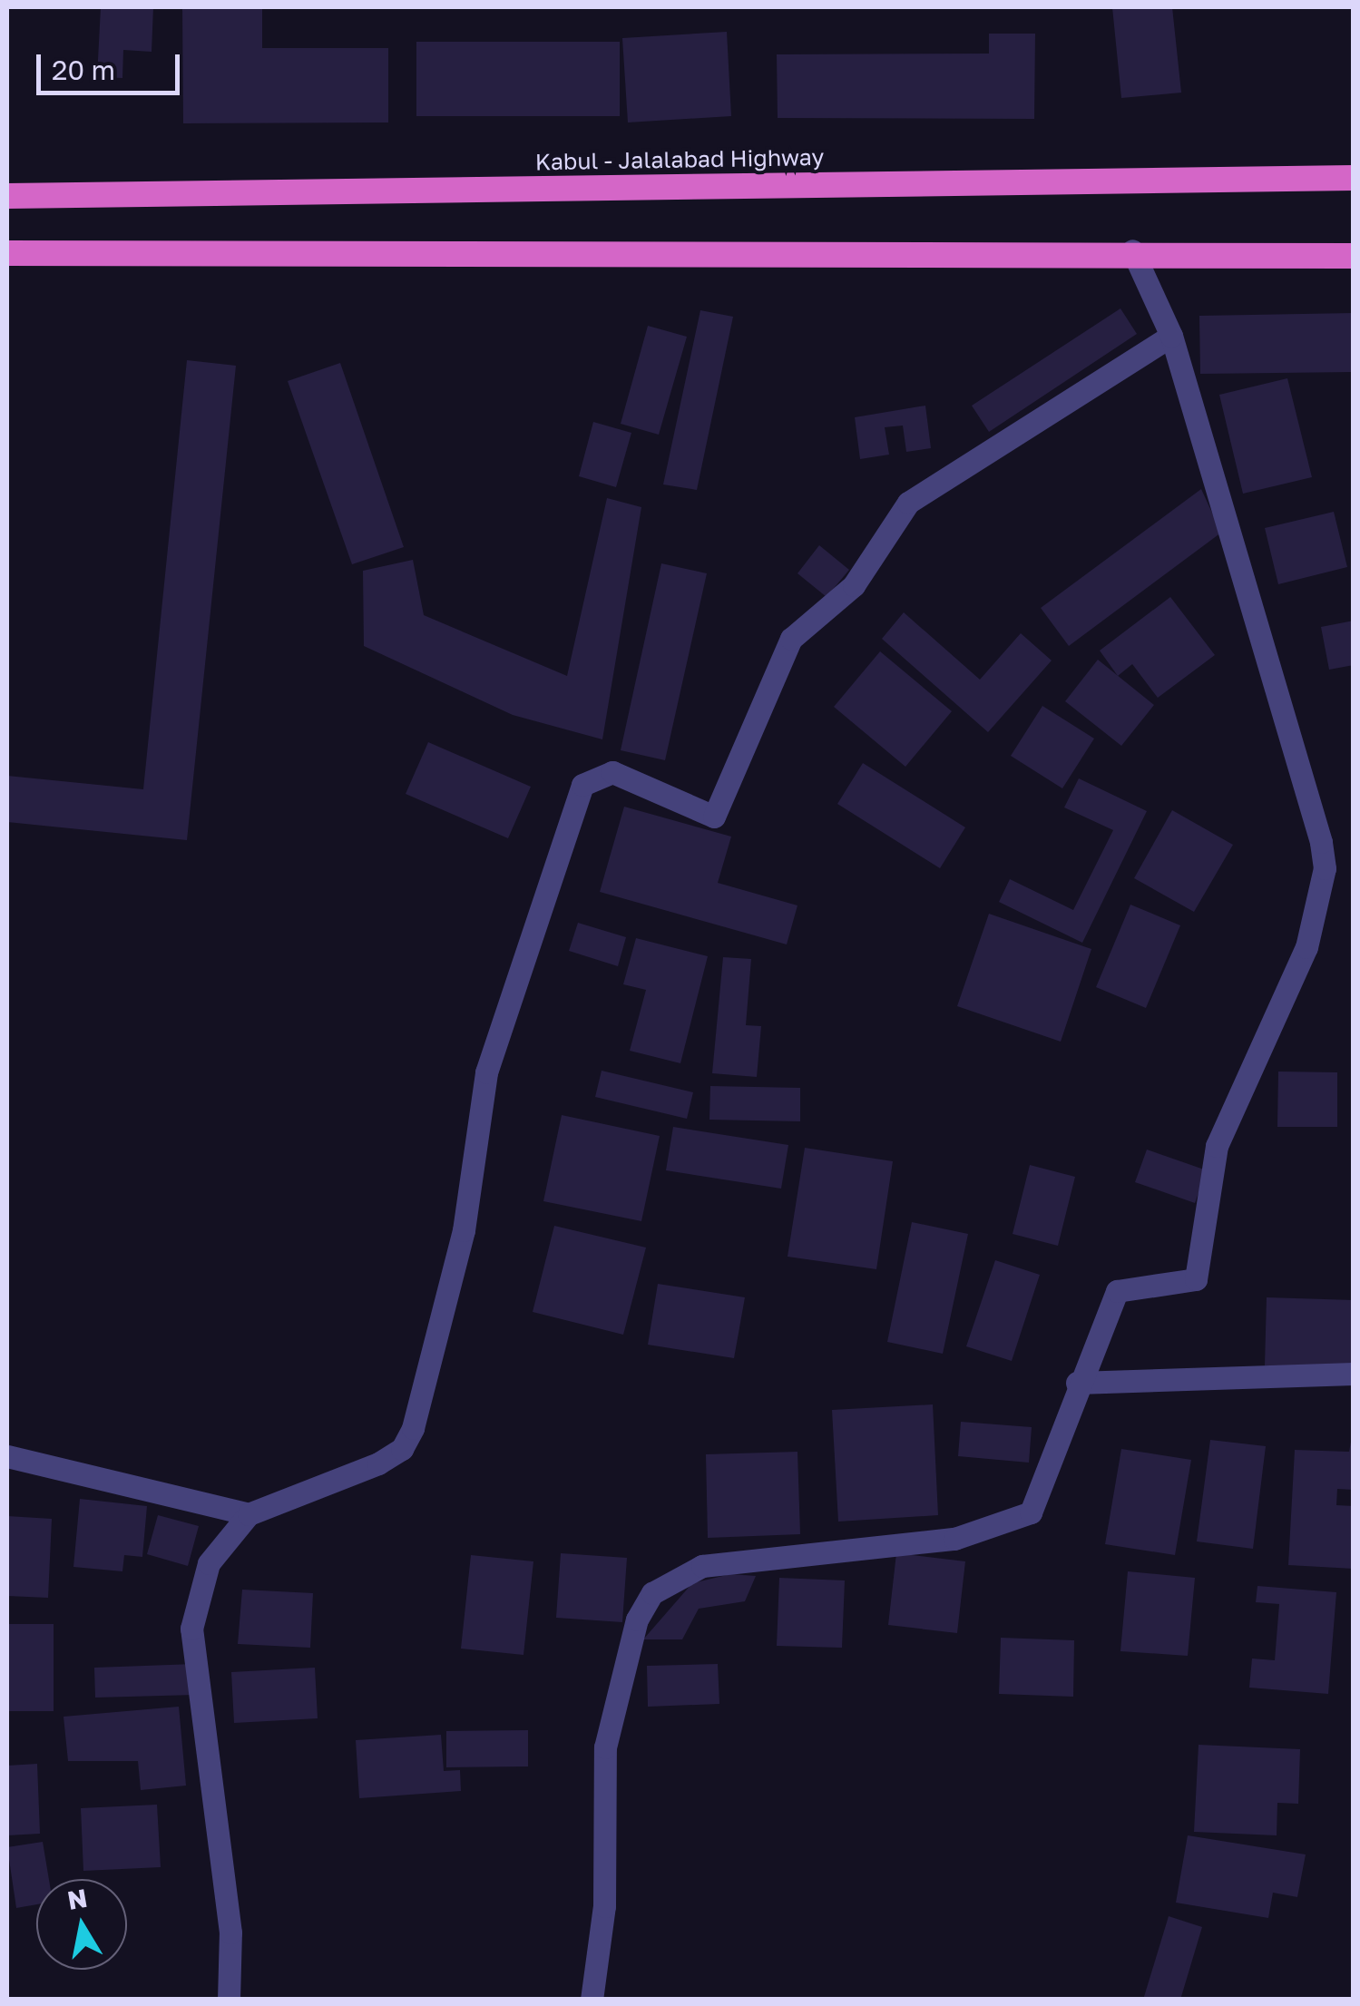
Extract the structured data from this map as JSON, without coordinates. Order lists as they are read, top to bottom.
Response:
{
  "streets": {
    "highway": ["Kabul - Jalalabad Highway"]
  },
  "scale_bar": "20 m",
  "north": "top"
}
